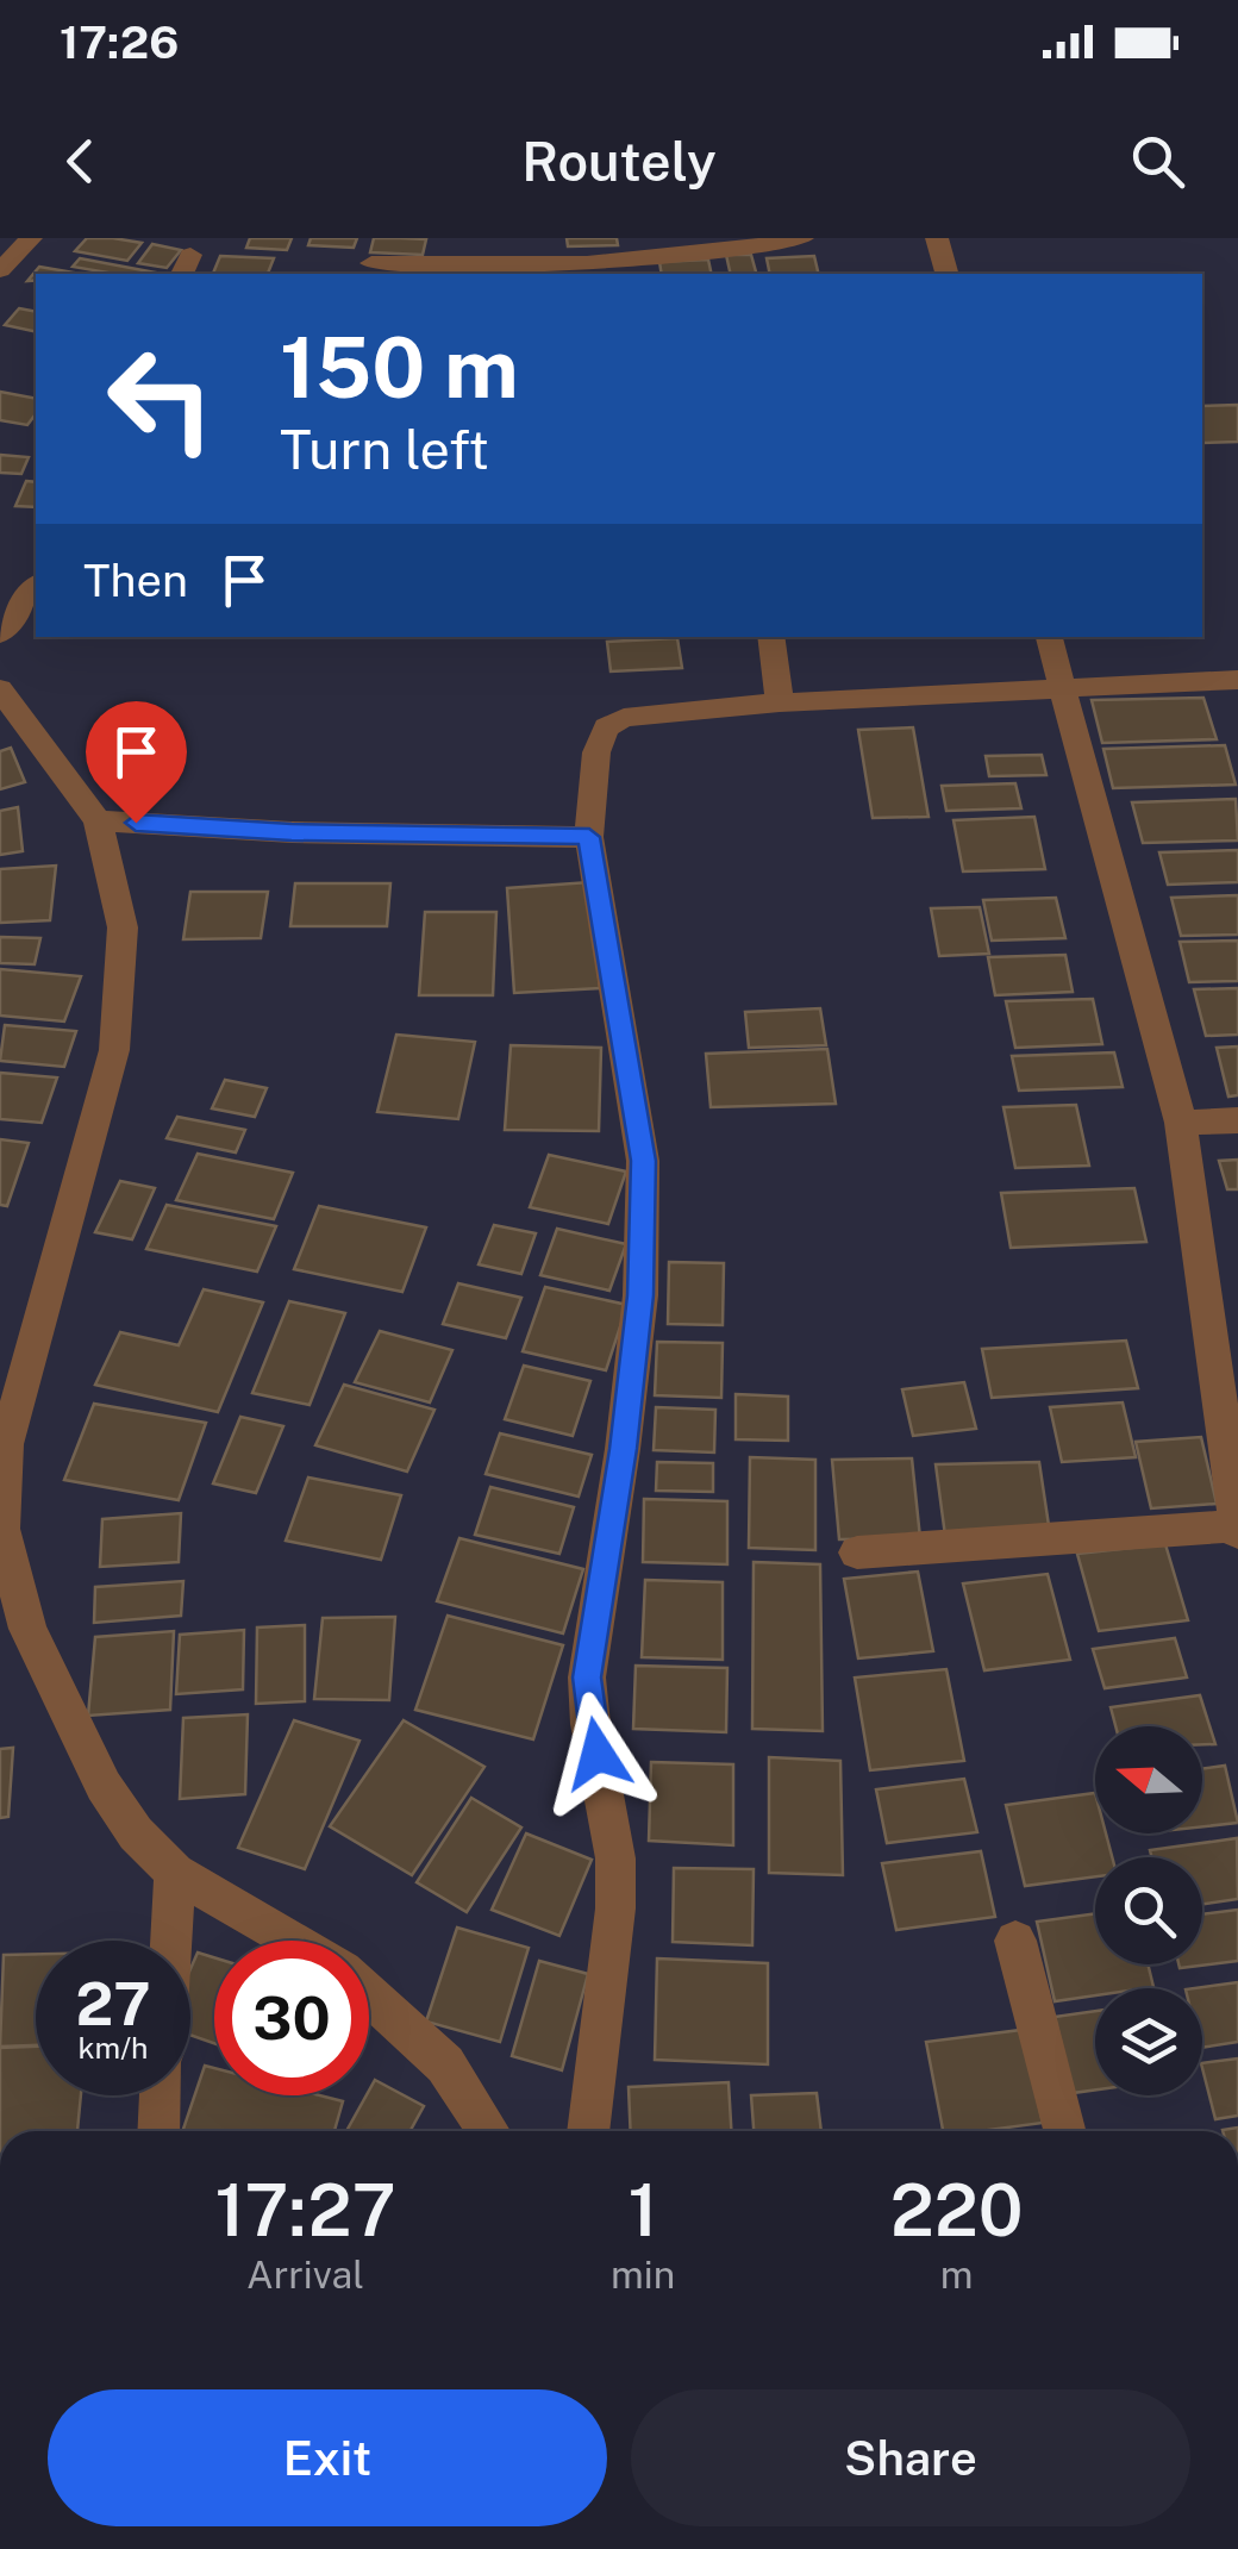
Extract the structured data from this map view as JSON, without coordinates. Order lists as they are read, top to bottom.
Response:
{
  "north": "left",
  "page": {
    "status": "17:26",
    "header": "Routely",
    "turn": ["150 m", "Turn left"],
    "then": "Then",
    "speed": "27 km/h",
    "limit": "30",
    "eta": [
      "17:27",
      "Arrival",
      "1",
      "min",
      "220",
      "m"
    ],
    "buttons": ["Exit", "Share"]
  }
}
